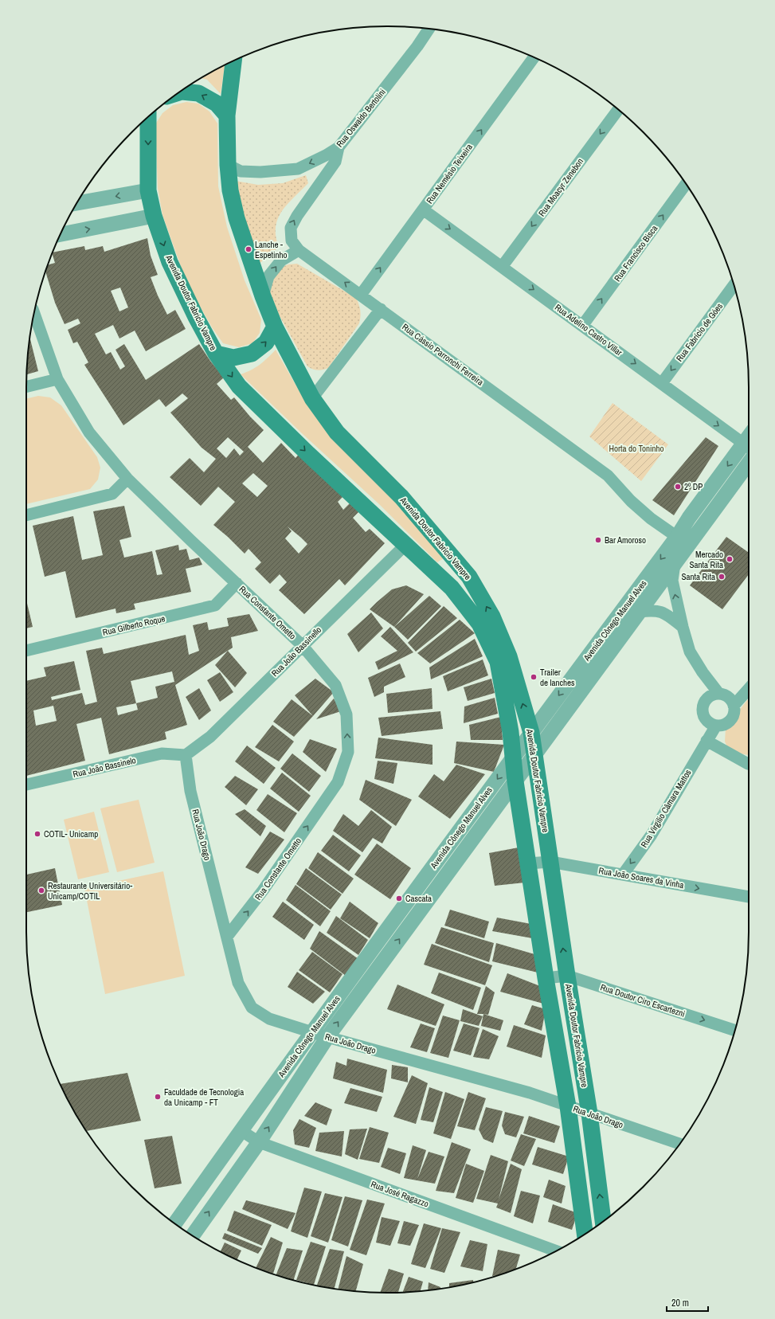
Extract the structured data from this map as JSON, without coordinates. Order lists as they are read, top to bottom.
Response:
{
  "streets": {
    "main road": ["Avenida Doutor Fabricio Vampre"],
    "street": [
      "Rua Oswaldo Bertolini",
      "Rua Nemésio Teixeira",
      "Rua Moacyr Zenebon",
      "Rua Francisco Bisca",
      "Rua Adelino Castro Villar",
      "Rua Fabrício de Góes",
      "Rua Cássio Parronchi Ferreira",
      "Rua Constante Ometto",
      "Avenida Cônego Manuel Alves",
      "Rua Gilberto Roque",
      "Rua João Bassinello",
      "Rua João Bassinelo",
      "Rua Virgilio Câmara Mattos",
      "Rua João Drago",
      "Rua João Soares da Vinha",
      "Rua Doutor Ciro Escartezni",
      "Rua José Ragazzo"
    ]
  },
  "crossings": [
    ["Rua Oswaldo Bertolini", "Avenida Doutor Fabricio Vampre"],
    ["Rua Oswaldo Bertolini", "Rua Cássio Parronchi Ferreira"],
    ["Rua Nemésio Teixeira", "Rua Adelino Castro Villar"],
    ["Rua Nemésio Teixeira", "Rua Cássio Parronchi Ferreira"],
    ["Rua Moacyr Zenebon", "Rua Adelino Castro Villar"],
    ["Rua Francisco Bisca", "Rua Adelino Castro Villar"],
    ["Avenida Doutor Fabricio Vampre", "Avenida Cônego Manuel Alves"],
    ["Avenida Doutor Fabricio Vampre", "Rua João Bassinello"],
    ["Avenida Doutor Fabricio Vampre", "Rua João Drago"],
    ["Avenida Doutor Fabricio Vampre", "Rua João Soares da Vinha"],
    ["Avenida Doutor Fabricio Vampre", "Rua Doutor Ciro Escartezni"],
    ["Rua Adelino Castro Villar", "Rua Fabrício de Góes"],
    ["Rua Adelino Castro Villar", "Avenida Cônego Manuel Alves"],
    ["Rua Cássio Parronchi Ferreira", "Avenida Cônego Manuel Alves"],
    ["Rua Constante Ometto", "Rua Gilberto Roque"],
    ["Rua Constante Ometto", "Rua João Bassinello"],
    ["Rua Constante Ometto", "Rua João Drago"],
    ["Avenida Cônego Manuel Alves", "Rua João Drago"],
    ["Avenida Cônego Manuel Alves", "Rua José Ragazzo"],
    ["Rua João Bassinello", "Rua João Bassinelo"],
    ["Rua João Bassinello", "Rua João Drago"],
    ["Rua João Bassinelo", "Rua João Drago"],
    ["Rua Virgilio Câmara Mattos", "Rua João Soares da Vinha"]
  ],
  "one_way": [
    "Rua Oswaldo Bertolini",
    "Rua Nemésio Teixeira",
    "Rua Moacyr Zenebon",
    "Rua Francisco Bisca",
    "Rua Adelino Castro Villar",
    "Rua Fabrício de Góes",
    "Rua Constante Ometto",
    "Rua Virgilio Câmara Mattos",
    "Rua João Soares da Vinha",
    "Rua Doutor Ciro Escartezni"
  ],
  "parks": ["Horta do Toninho"],
  "places": [
    "Lanche - Espetinho",
    "2º DP",
    "Bar Amoroso",
    "Mercado Santa Rita",
    "Santa Rita",
    "Trailer de lanches",
    "COTIL- Unicamp",
    "Restaurante Universitário- Unicamp/COTIL",
    "Cascata",
    "Faculdade de Tecnologia da Unicamp - FT"
  ],
  "scale_bar": "20 m"
}
